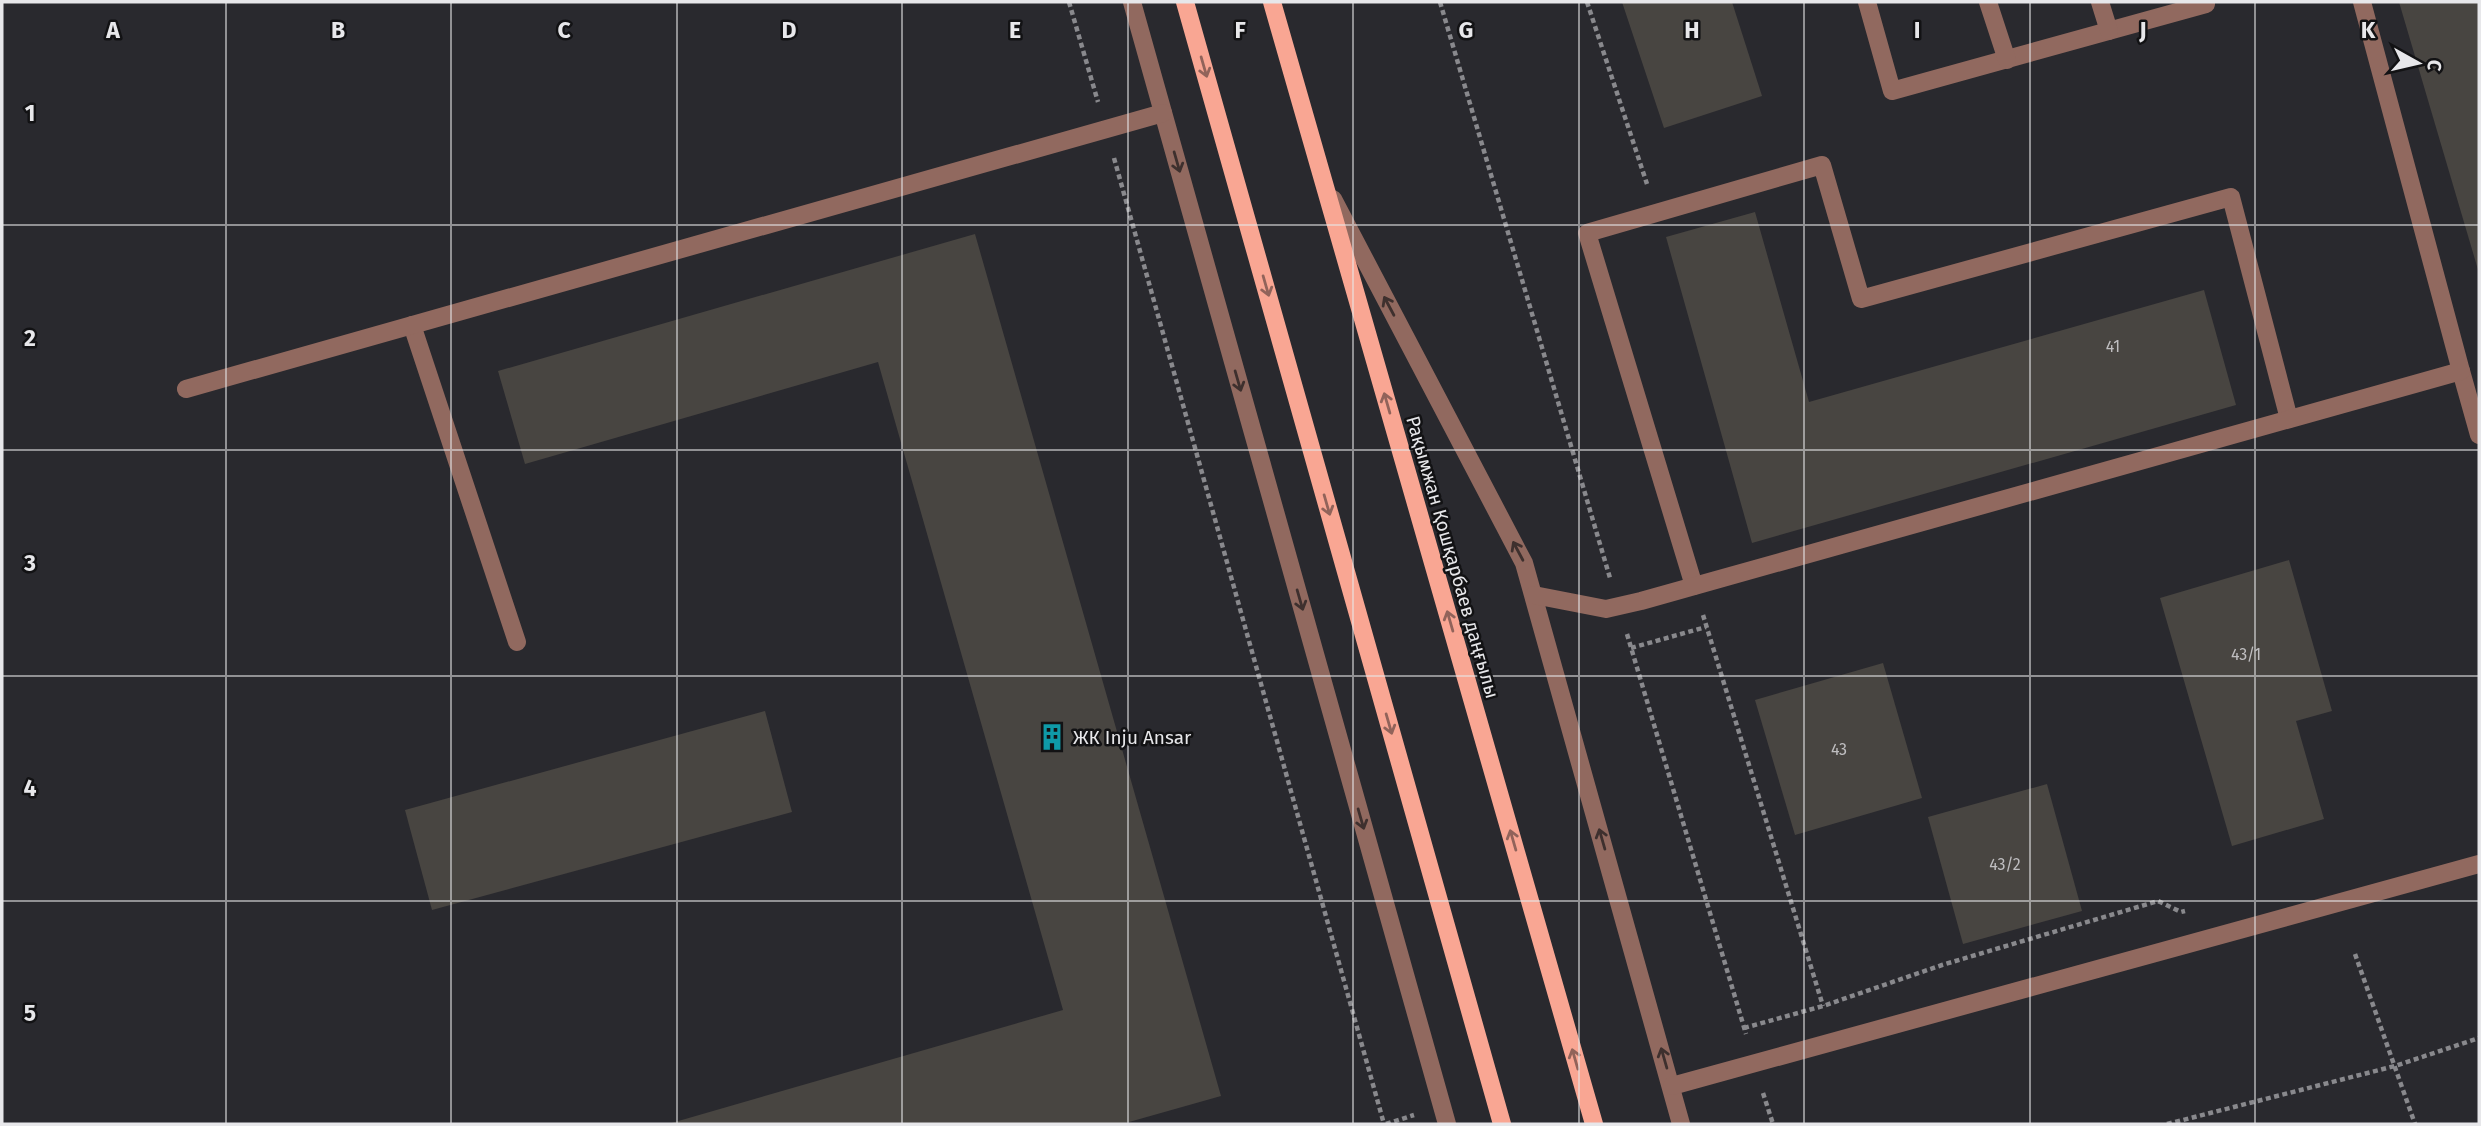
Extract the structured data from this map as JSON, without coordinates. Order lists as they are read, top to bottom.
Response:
{
  "streets": {
    "main road": ["Рақымжан Қошқарбаев даңғылы"]
  },
  "places": {
    "building": ["ЖК Inju Ansar"]
  },
  "house_numbers": [
    "41",
    "43/1",
    "43",
    "43/2"
  ],
  "north": "right",
  "grid": {
    "columns": [
      "A",
      "B",
      "C",
      "D",
      "E",
      "F",
      "G",
      "H",
      "I",
      "J",
      "K"
    ],
    "rows": [
      "1",
      "2",
      "3",
      "4",
      "5"
    ]
  }
}
